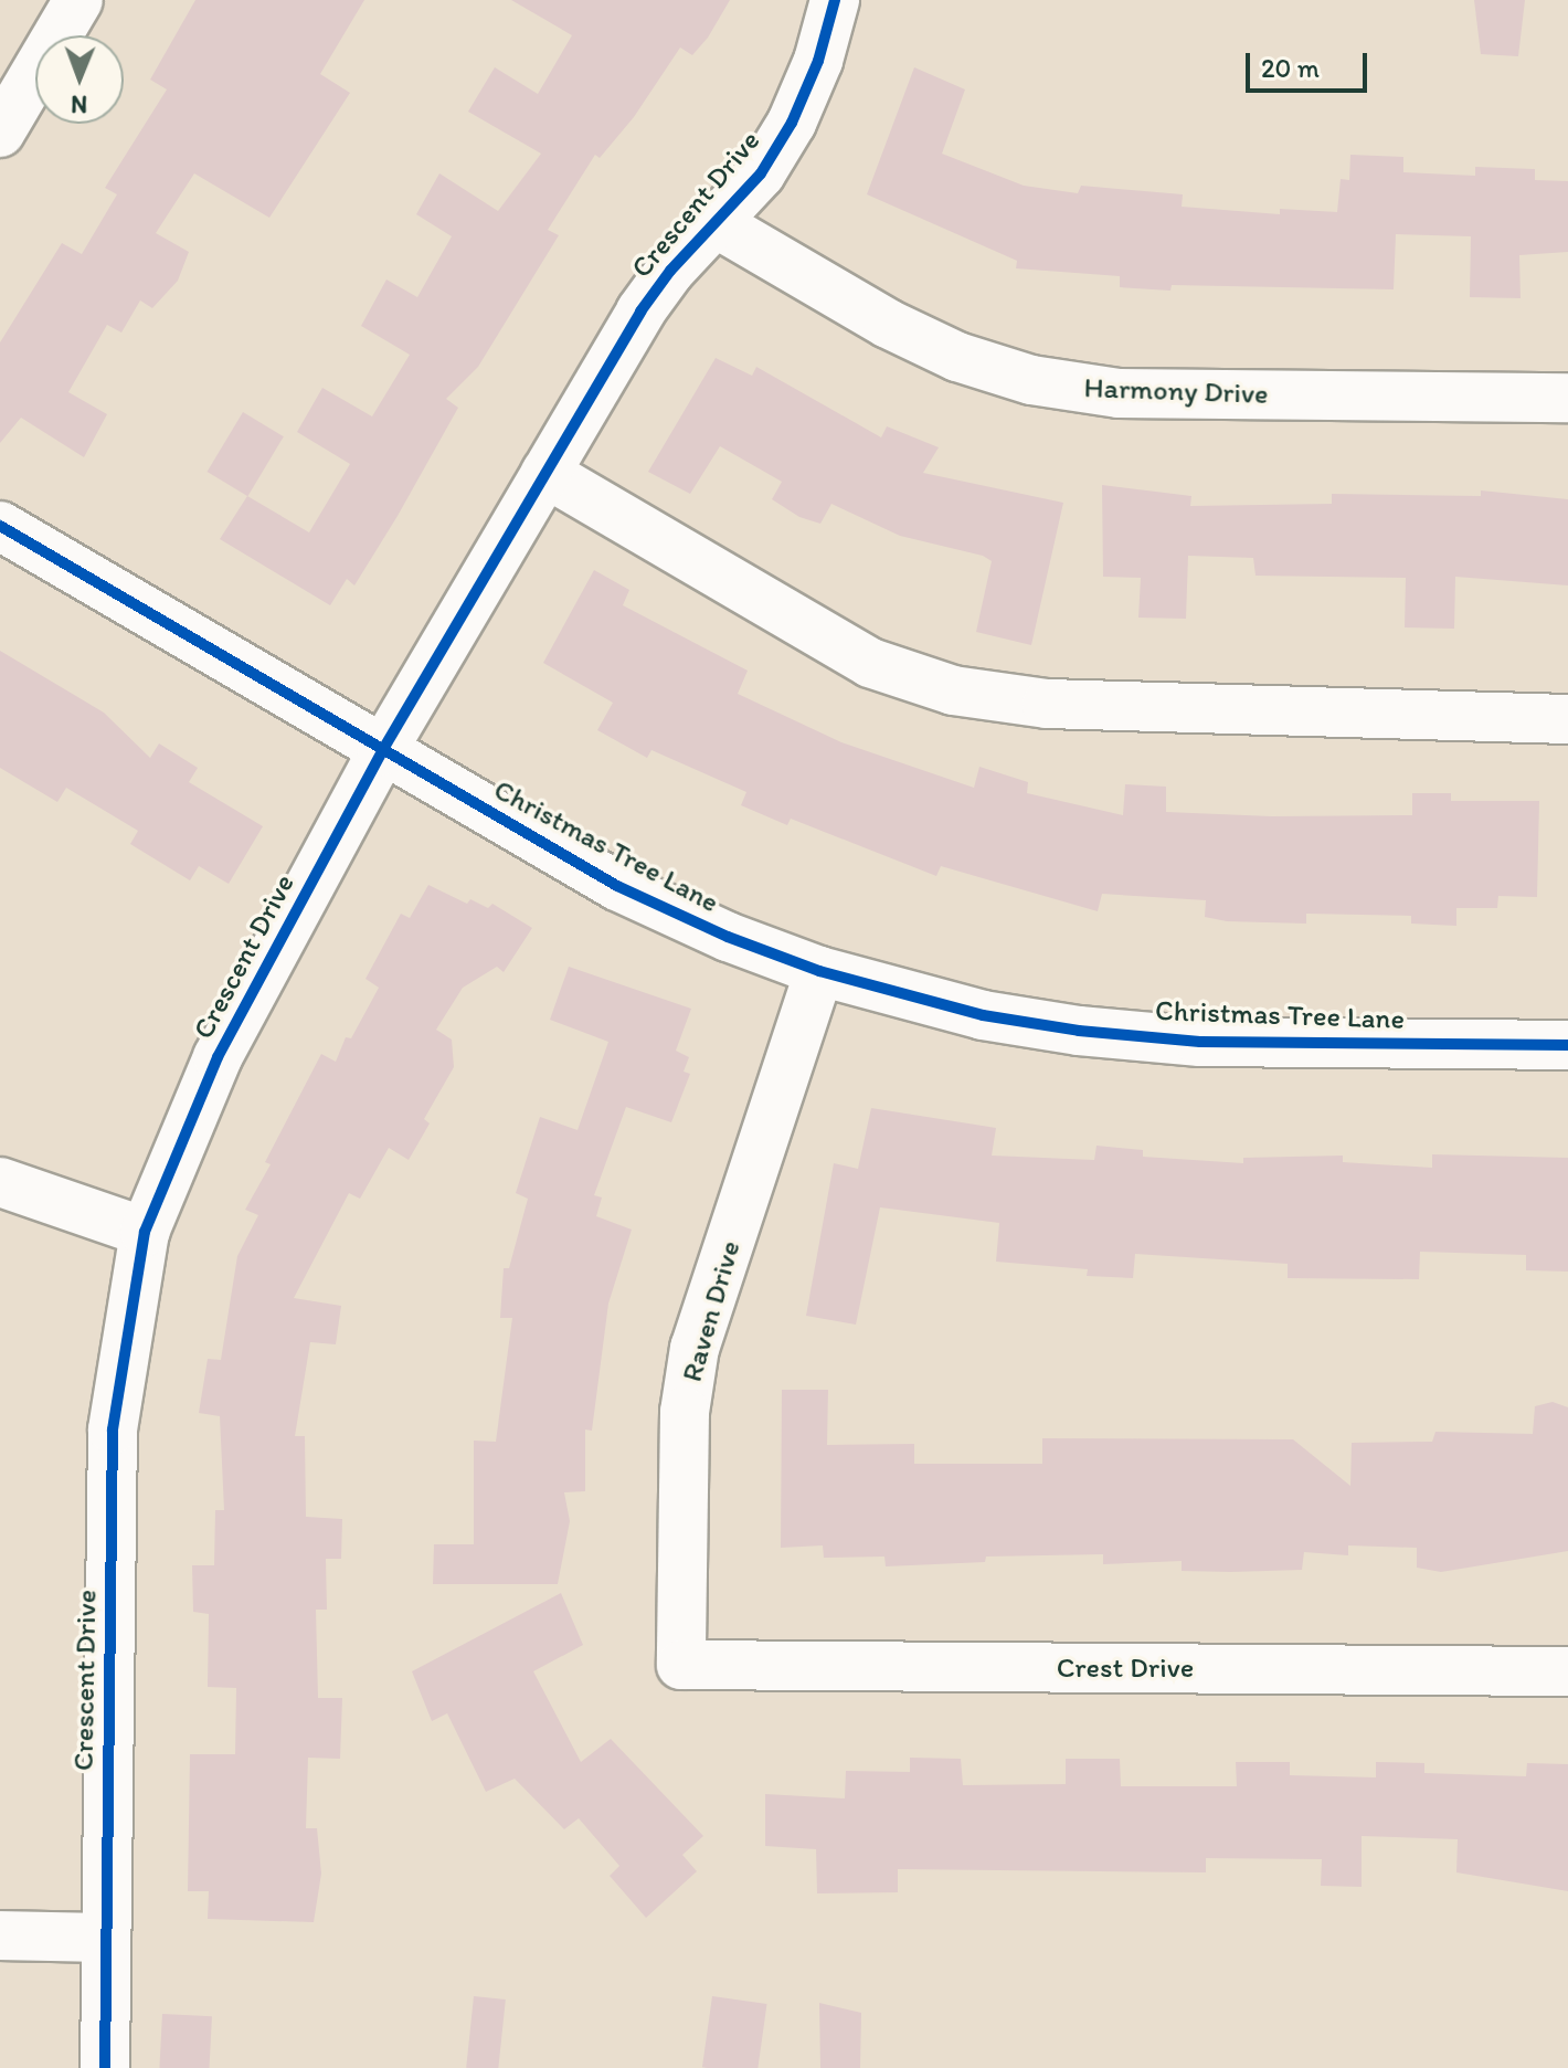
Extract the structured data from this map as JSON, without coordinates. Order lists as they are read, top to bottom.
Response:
{
  "streets": {
    "street": [
      "Crescent Drive",
      "Harmony Drive",
      "Christmas Tree Lane",
      "Raven Drive",
      "Crest Drive"
    ]
  },
  "crossings": [
    ["Crescent Drive", "Harmony Drive"],
    ["Crescent Drive", "Christmas Tree Lane"],
    ["Christmas Tree Lane", "Raven Drive"],
    ["Raven Drive", "Crest Drive"]
  ],
  "scale_bar": "20 m",
  "north": "bottom"
}
